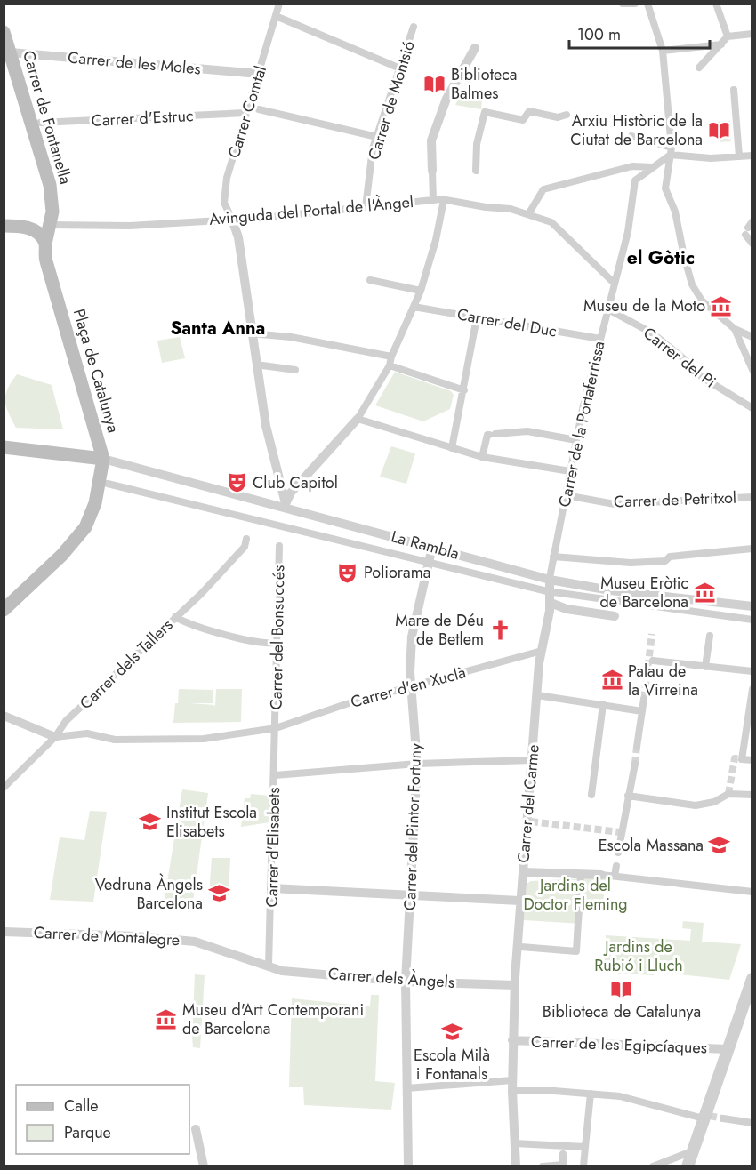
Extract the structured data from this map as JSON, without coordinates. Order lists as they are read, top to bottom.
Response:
{
  "streets": {
    "main road": ["Carrer de Fontanella", "Plaça de Catalunya"],
    "street": [
      "Carrer de les Moles",
      "Carrer de Montsió",
      "Carrer Comtal",
      "Carrer d'Estruc",
      "Avinguda del Portal de l'Àngel",
      "Carrer del Duc",
      "Carrer del Pi",
      "Carrer de la Portaferrissa",
      "Carrer de Petritxol",
      "La Rambla",
      "Carrer del Bonsuccés",
      "Carrer dels Tallers",
      "Carrer d'en Xuclà",
      "Carrer del Carme",
      "Carrer del Pintor Fortuny",
      "Carrer d'Elisabets",
      "Carrer de Montalegre",
      "Carrer dels Àngels",
      "Carrer de les Egipcíaques"
    ]
  },
  "crossings": [
    ["Carrer de les Moles", "Carrer Comtal"],
    ["Carrer de les Moles", "Carrer de Fontanella"],
    ["Carrer de Montsió", "Carrer d'Estruc"],
    ["Carrer de Montsió", "Avinguda del Portal de l'Àngel"],
    ["Carrer Comtal", "Carrer d'Estruc"],
    ["Carrer Comtal", "Avinguda del Portal de l'Àngel"],
    ["Carrer de Fontanella", "Avinguda del Portal de l'Àngel"],
    ["Carrer de Fontanella", "Plaça de Catalunya"],
    ["Avinguda del Portal de l'Àngel", "Carrer de la Portaferrissa"],
    ["Carrer del Duc", "Carrer de la Portaferrissa"],
    ["Carrer del Pi", "Carrer de la Portaferrissa"],
    ["Plaça de Catalunya", "La Rambla"],
    ["Carrer de la Portaferrissa", "Carrer de Petritxol"],
    ["Carrer de la Portaferrissa", "La Rambla"],
    ["Carrer de la Portaferrissa", "Carrer del Carme"],
    ["La Rambla", "Carrer del Carme"],
    ["La Rambla", "Carrer del Pintor Fortuny"],
    ["Carrer del Bonsuccés", "Carrer d'en Xuclà"],
    ["Carrer del Bonsuccés", "Carrer d'Elisabets"],
    ["Carrer dels Tallers", "Carrer d'en Xuclà"],
    ["Carrer d'en Xuclà", "Carrer del Carme"],
    ["Carrer d'en Xuclà", "Carrer del Pintor Fortuny"],
    ["Carrer d'en Xuclà", "Carrer d'Elisabets"],
    ["Carrer del Carme", "Carrer dels Àngels"],
    ["Carrer del Carme", "Carrer de les Egipcíaques"],
    ["Carrer del Pintor Fortuny", "Carrer dels Àngels"],
    ["Carrer d'Elisabets", "Carrer de Montalegre"],
    ["Carrer d'Elisabets", "Carrer dels Àngels"],
    ["Carrer de Montalegre", "Carrer dels Àngels"]
  ],
  "districts": ["el Gòtic", "Santa Anna"],
  "parks": ["Jardins del Doctor Fleming", "Jardins de Rubió i Lluch"],
  "places": {
    "library": ["Biblioteca Balmes", "Arxiu Històric de la Ciutat de Barcelona", "Biblioteca de Catalunya"],
    "museum": [
      "Museu de la Moto",
      "Museu Eròtic de Barcelona",
      "Palau de la Virreina",
      "Museu d'Art Contemporani de Barcelona"
    ],
    "theatre": ["Club Capitol", "Poliorama"],
    "church": ["Mare de Déu de Betlem"],
    "school or university": [
      "Institut Escola Elisabets",
      "Escola Massana",
      "Vedruna Àngels Barcelona",
      "Escola Milà i Fontanals"
    ]
  },
  "legend": ["Calle", "Parque"],
  "scale_bar": "100 m"
}
